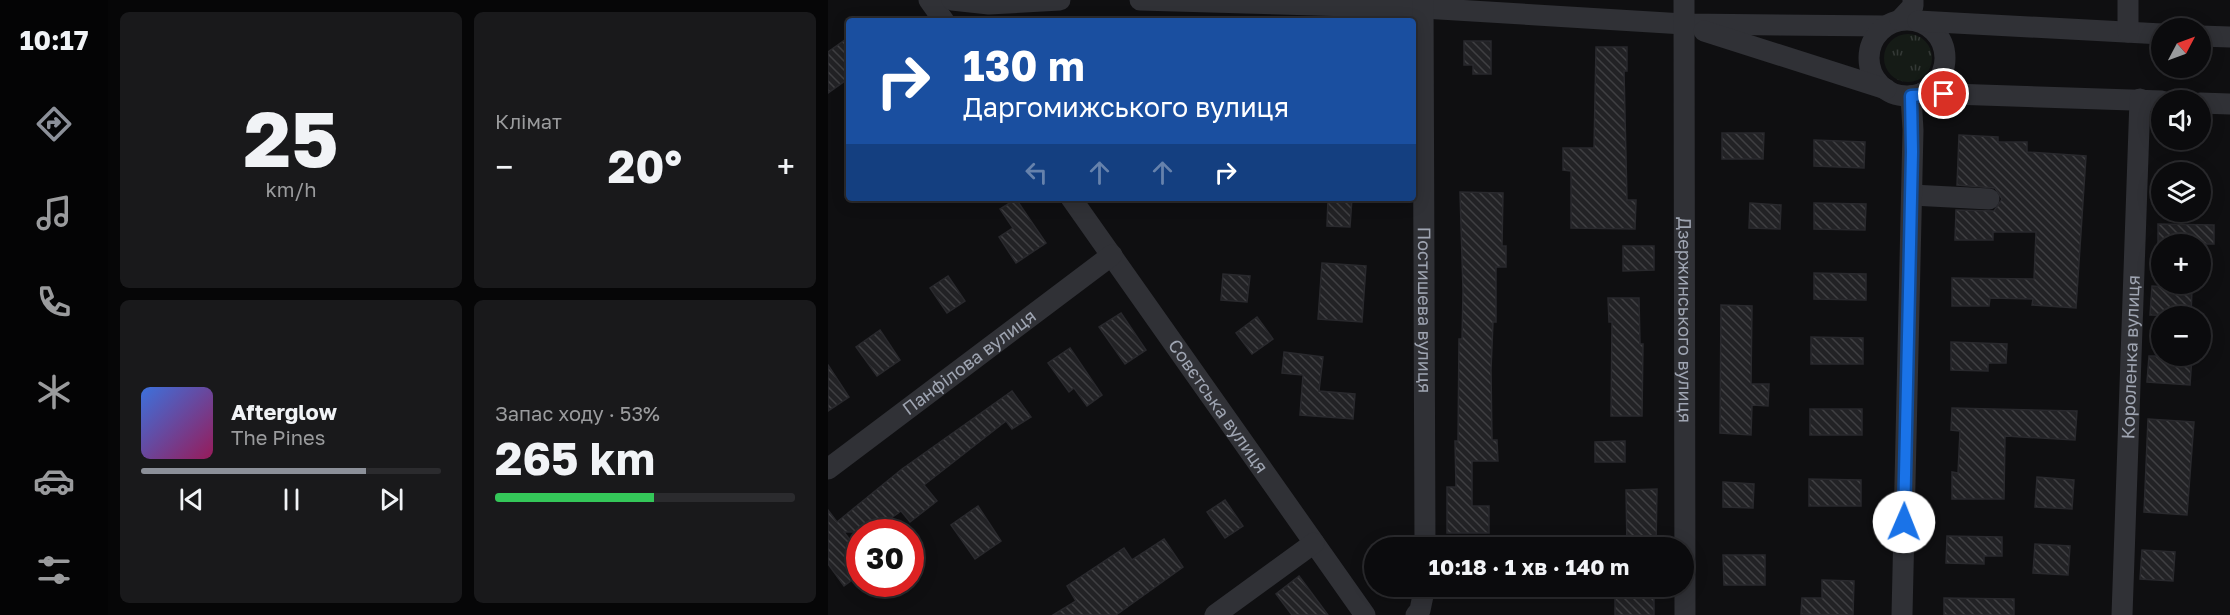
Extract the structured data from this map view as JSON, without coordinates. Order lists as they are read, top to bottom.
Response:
{
  "streets": {
    "street": [
      "Постишева вулиця",
      "Дзержинського вулиця",
      "Короленка вулиця",
      "Панфілова вулиця",
      "Совєтська вулиця"
    ]
  },
  "crossings": [
    ["Панфілова вулиця", "Совєтська вулиця"]
  ],
  "north": "top right",
  "page": {
    "tabs": "10:17",
    "tile": [
      ["25", "km/h"],
      "Клімат",
      ["Запас ходу · 53%", "265 km"]
    ],
    "map_buttons": ["+", "−"],
    "turn": ["130 m", "Даргомижського вулиця"],
    "heat": ["−", "20°", "+"],
    "song": ["Afterglow", "The Pines"],
    "limit": "30",
    "trip": "10:18 · 1 хв · 140 m"
  }
}
